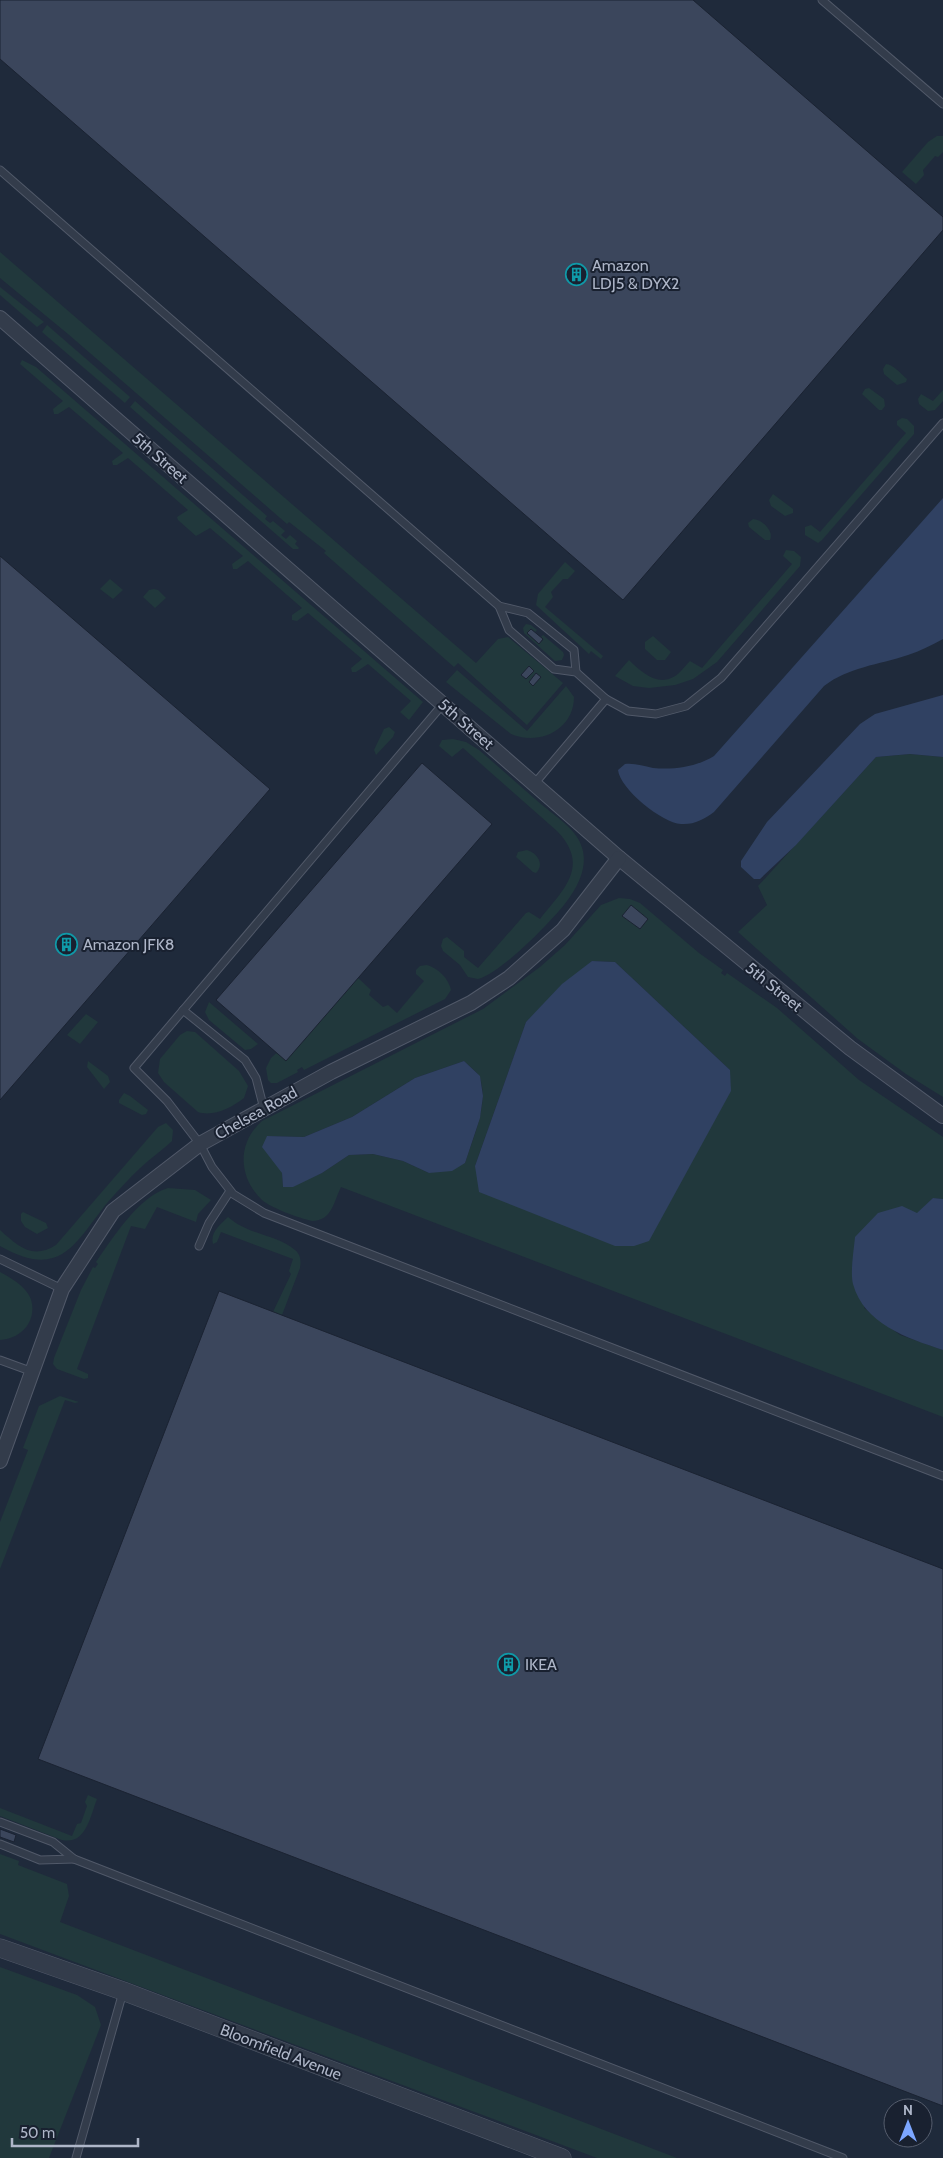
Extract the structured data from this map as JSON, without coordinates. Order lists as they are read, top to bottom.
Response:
{
  "streets": {
    "street": ["5th Street", "Chelsea Road", "Bloomfield Avenue"]
  },
  "crossings": [
    ["5th Street", "Chelsea Road"]
  ],
  "places": {
    "building": ["Amazon LDJ5 & DYX2", "Amazon JFK8", "IKEA"]
  },
  "scale_bar": "50 m",
  "north": "top"
}
